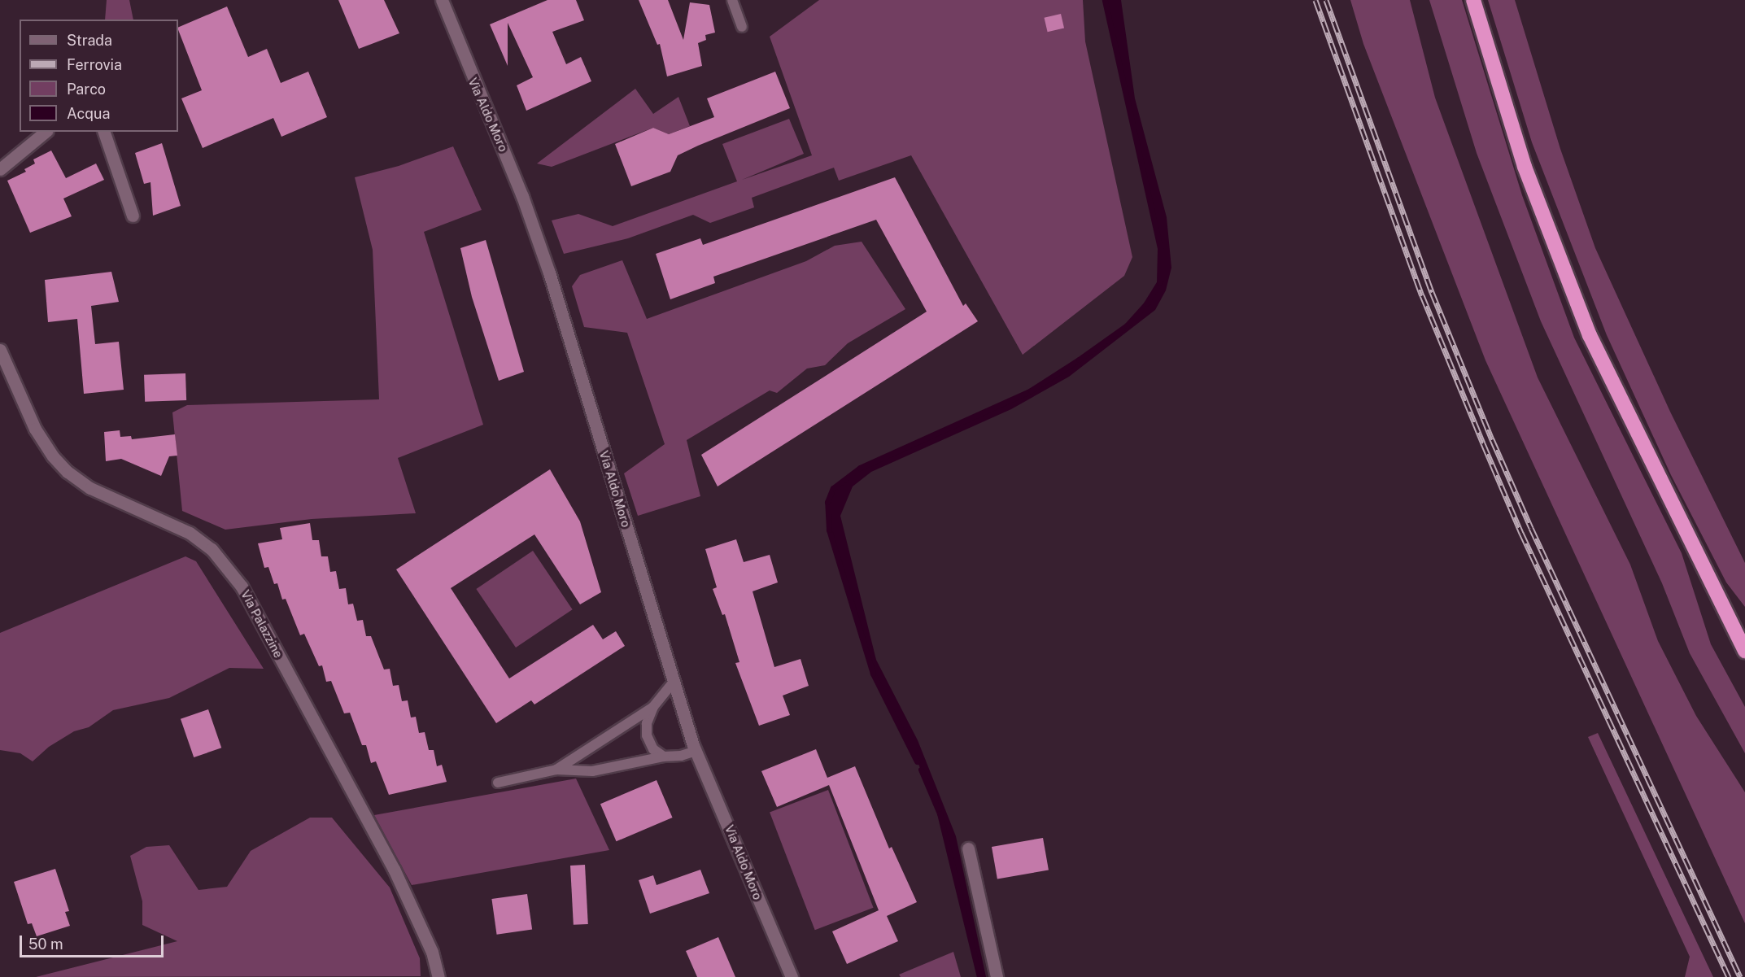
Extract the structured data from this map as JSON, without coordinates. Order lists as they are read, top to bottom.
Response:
{
  "streets": {
    "street": ["Via Aldo Moro", "Via Palazzine"]
  },
  "legend": [
    "Strada",
    "Ferrovia",
    "Parco",
    "Acqua"
  ],
  "scale_bar": "50 m"
}
